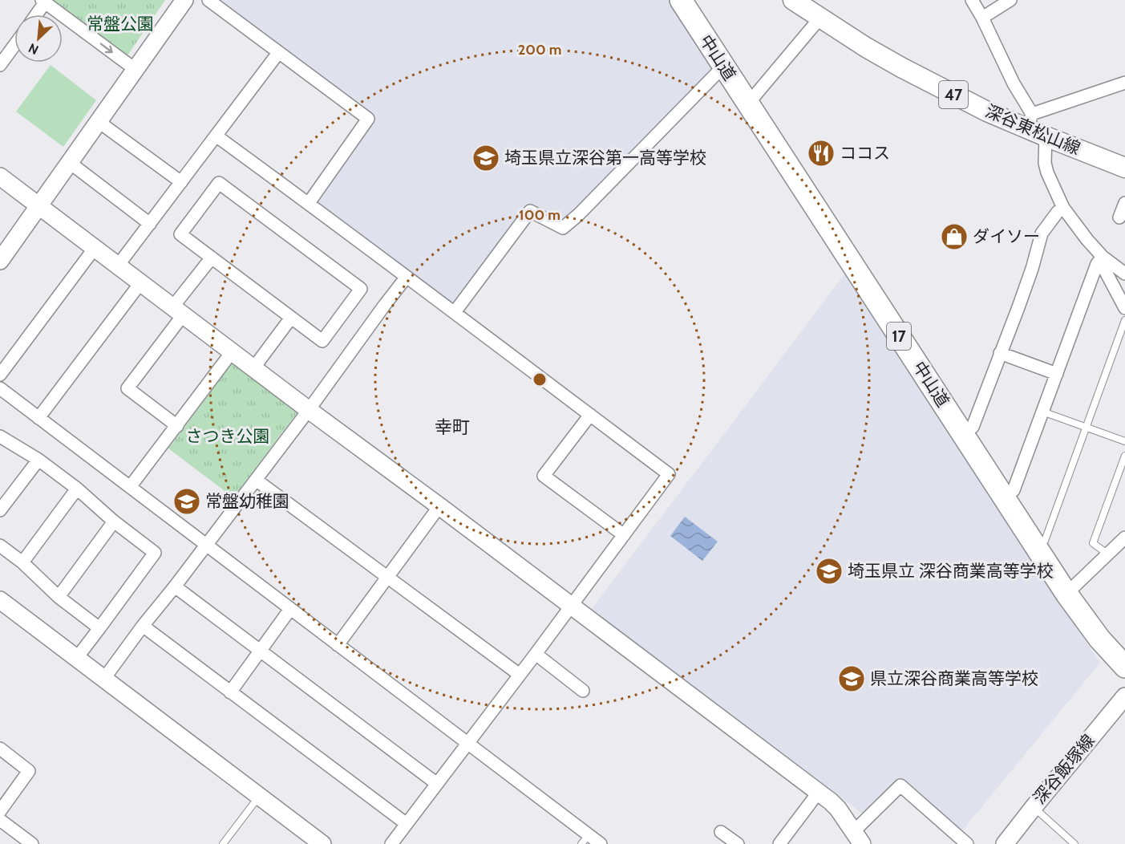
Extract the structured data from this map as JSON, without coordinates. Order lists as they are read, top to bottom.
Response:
{
  "streets": {
    "highway": ["中山道", "17"],
    "main road": ["47", "深谷東松山線"],
    "street": ["深谷飯塚線"]
  },
  "districts": ["幸町"],
  "parks": ["常盤公園", "さつき公園"],
  "places": {
    "restaurant": ["ココス"],
    "school or university": [
      "埼玉県立深谷第一高等学校",
      "常盤幼稚園",
      "埼玉県立 深谷商業高等学校",
      "県立深谷商業高等学校"
    ],
    "shop": ["ダイソー"]
  },
  "north": "bottom left",
  "rings": ["200 m", "100 m"]
}
